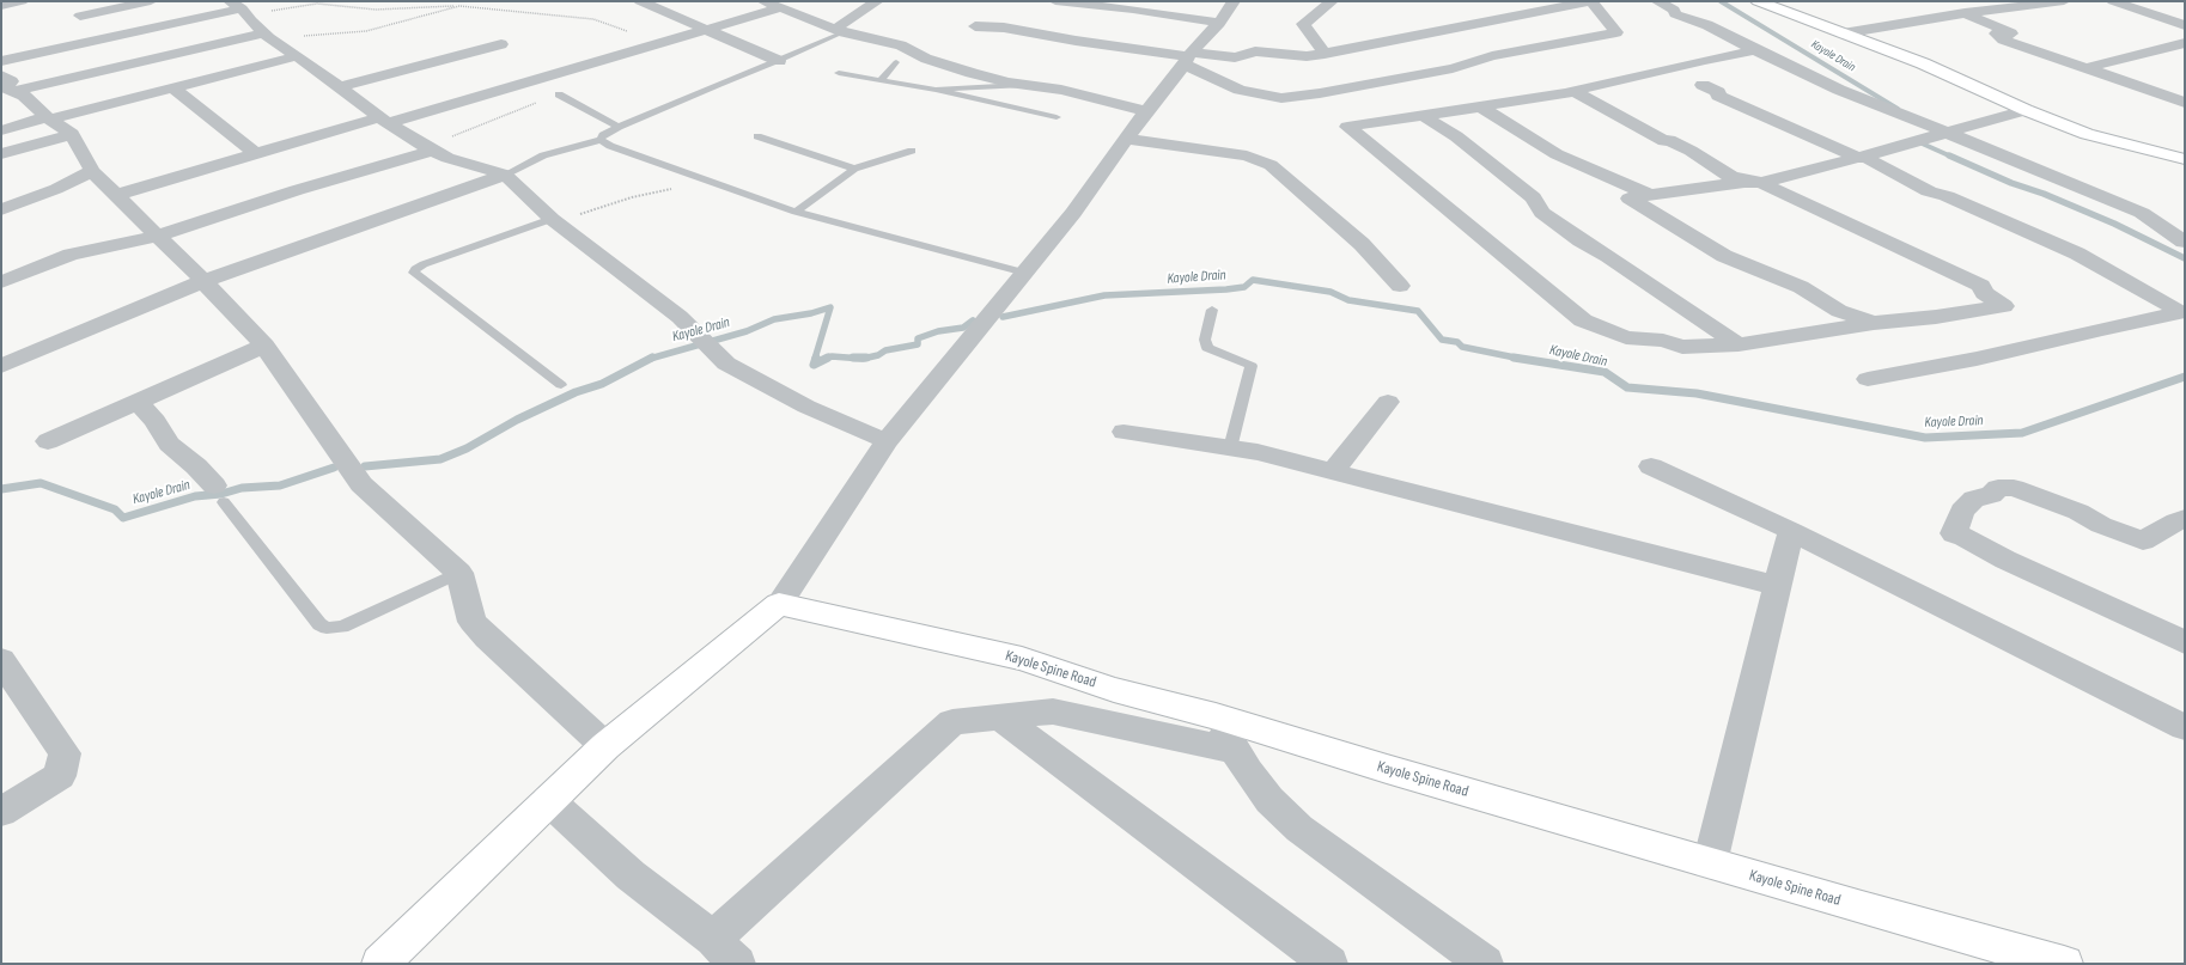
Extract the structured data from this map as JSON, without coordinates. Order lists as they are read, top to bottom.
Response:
{
  "streets": {
    "main road": ["Kayole Spine Road"]
  },
  "water": ["Kayole Drain"]
}
